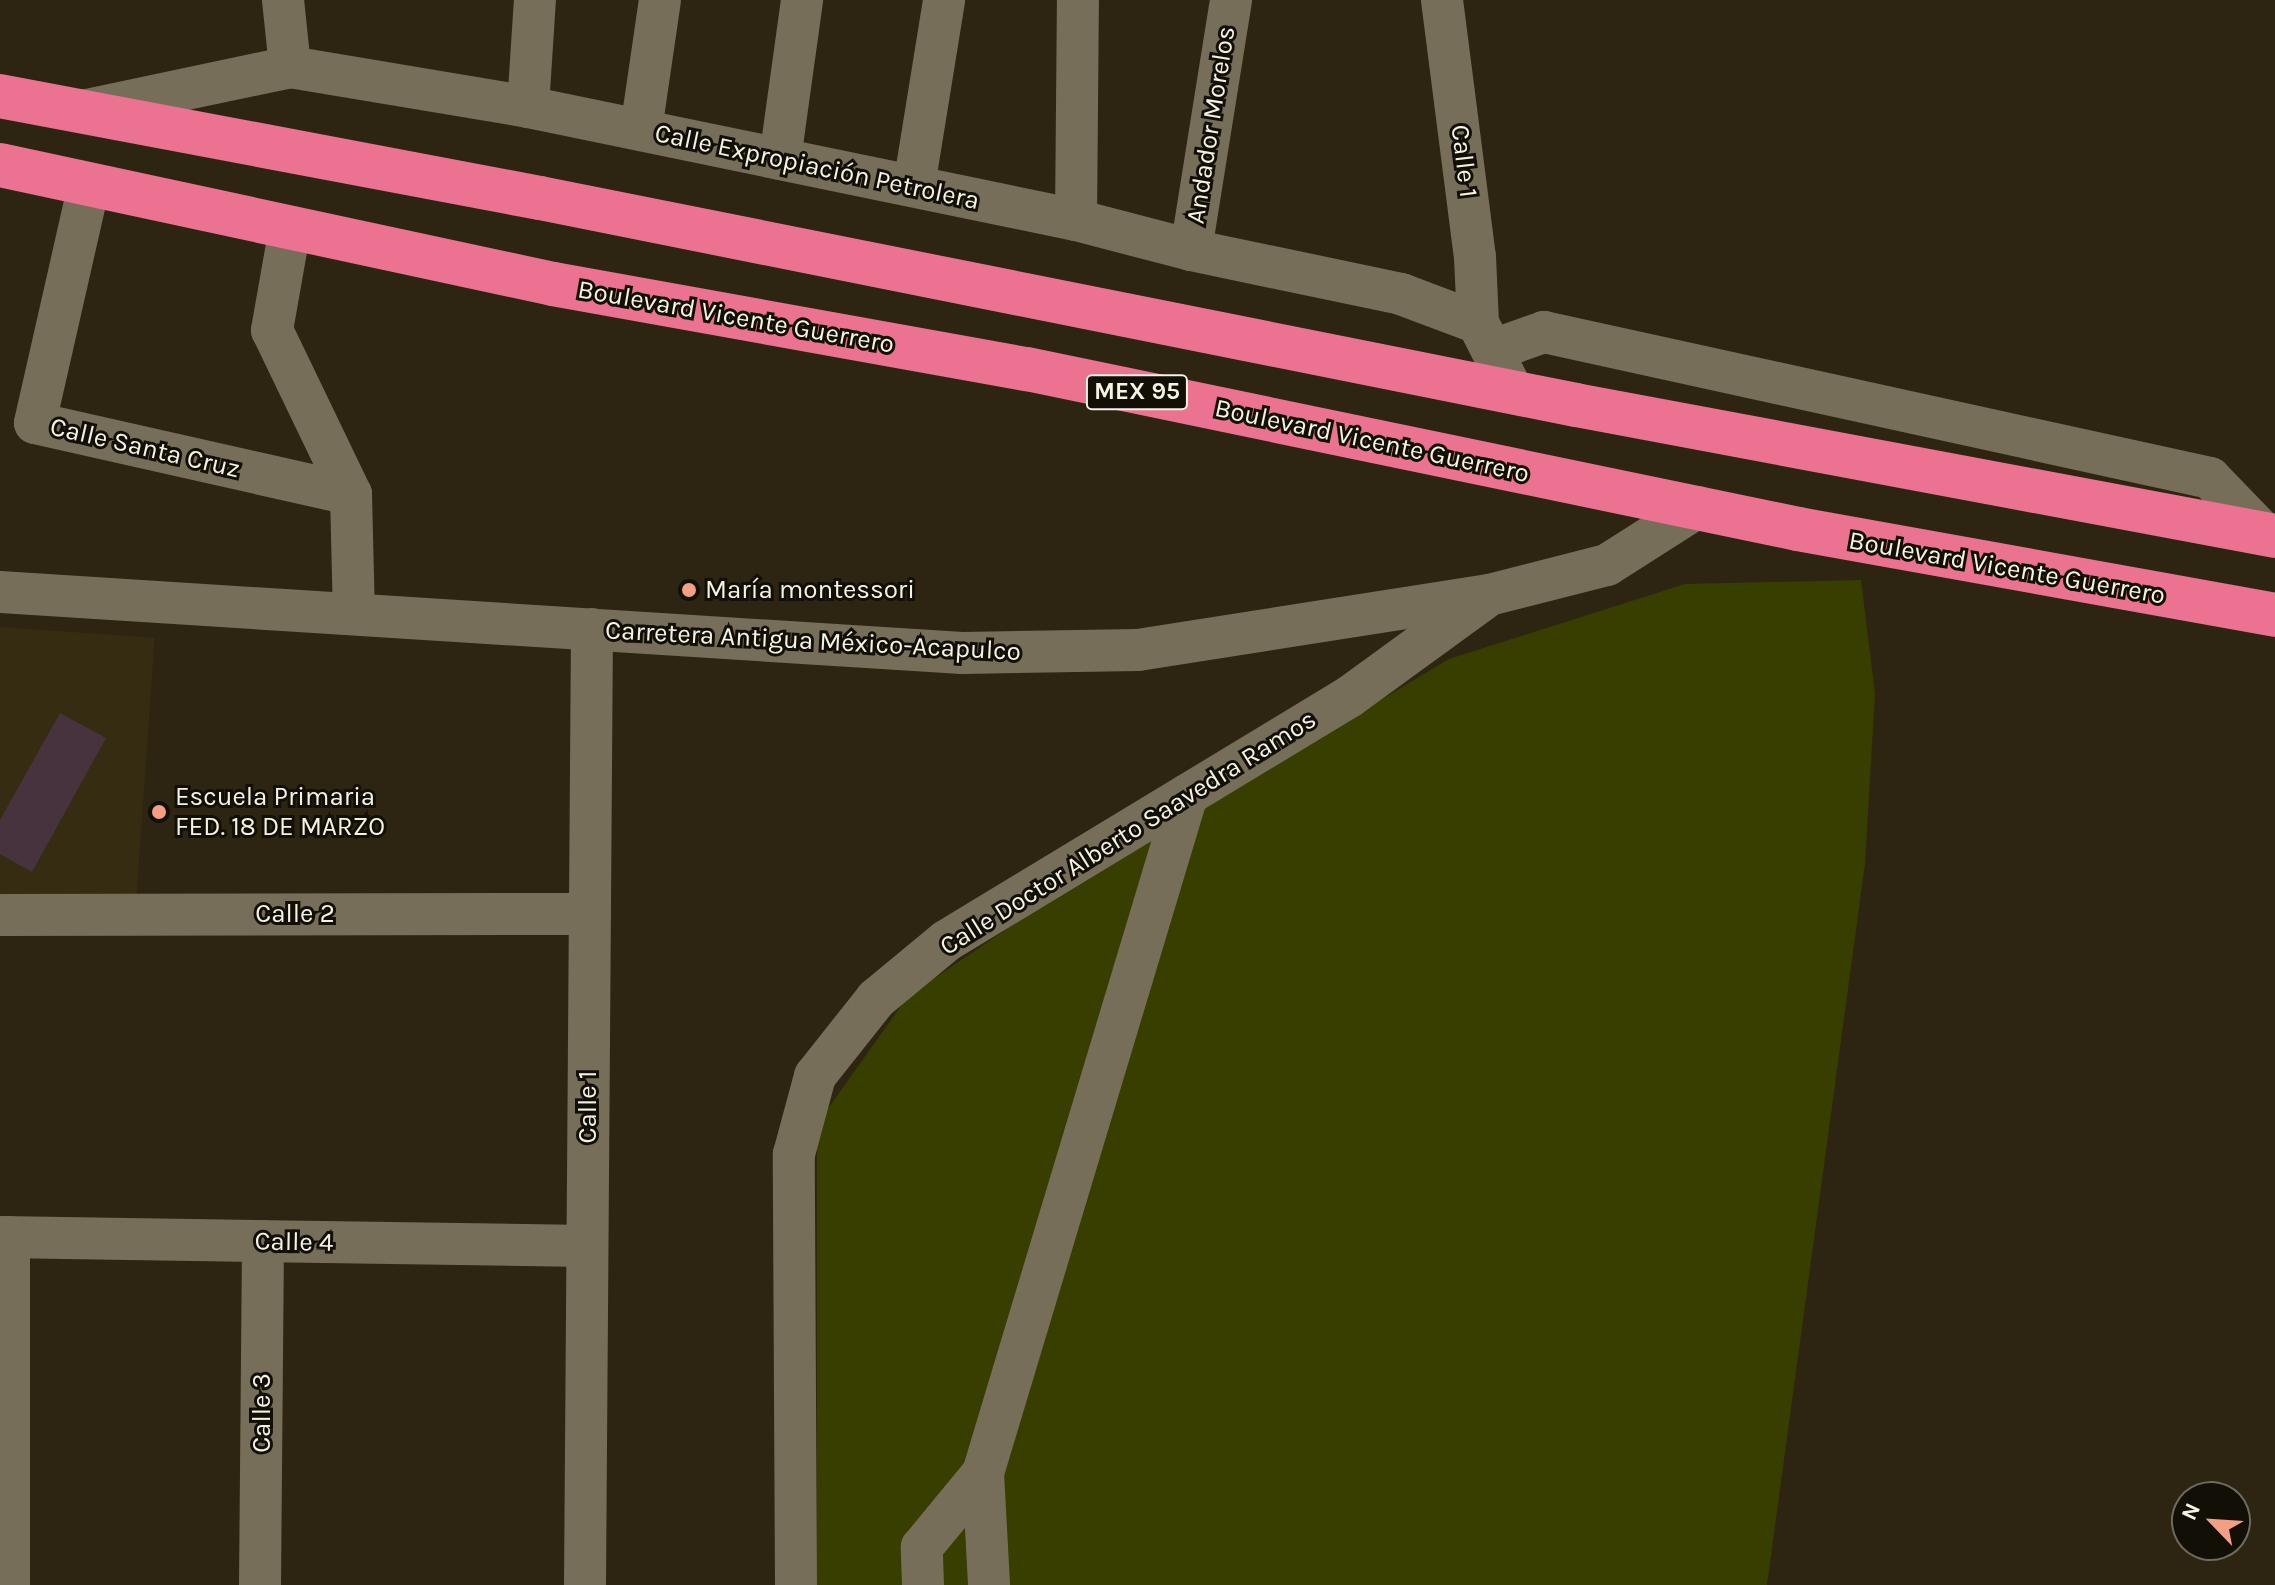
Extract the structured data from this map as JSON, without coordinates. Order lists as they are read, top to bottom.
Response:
{
  "streets": {
    "highway": ["Boulevard Vicente Guerrero", "MEX 95"],
    "street": [
      "Andador Morelos",
      "Calle 1",
      "Calle Expropiación Petrolera",
      "Calle Santa Cruz",
      "Carretera Antigua México-Acapulco",
      "Calle Doctor Alberto Saavedra Ramos",
      "Calle 2",
      "Calle 4",
      "Calle 3"
    ]
  },
  "crossings": [
    ["Andador Morelos", "Calle Expropiación Petrolera"],
    ["Calle 1", "Calle Expropiación Petrolera"],
    ["Calle 1", "Carretera Antigua México-Acapulco"],
    ["Calle 1", "Calle 2"],
    ["Calle 1", "Calle 4"],
    ["Boulevard Vicente Guerrero", "Calle Santa Cruz"],
    ["Boulevard Vicente Guerrero", "Carretera Antigua México-Acapulco"],
    ["Carretera Antigua México-Acapulco", "Calle Doctor Alberto Saavedra Ramos"],
    ["Calle 4", "Calle 3"]
  ],
  "places": ["María montessori", "Escuela Primaria FED. 18 DE MARZO"],
  "north": "top left"
}
